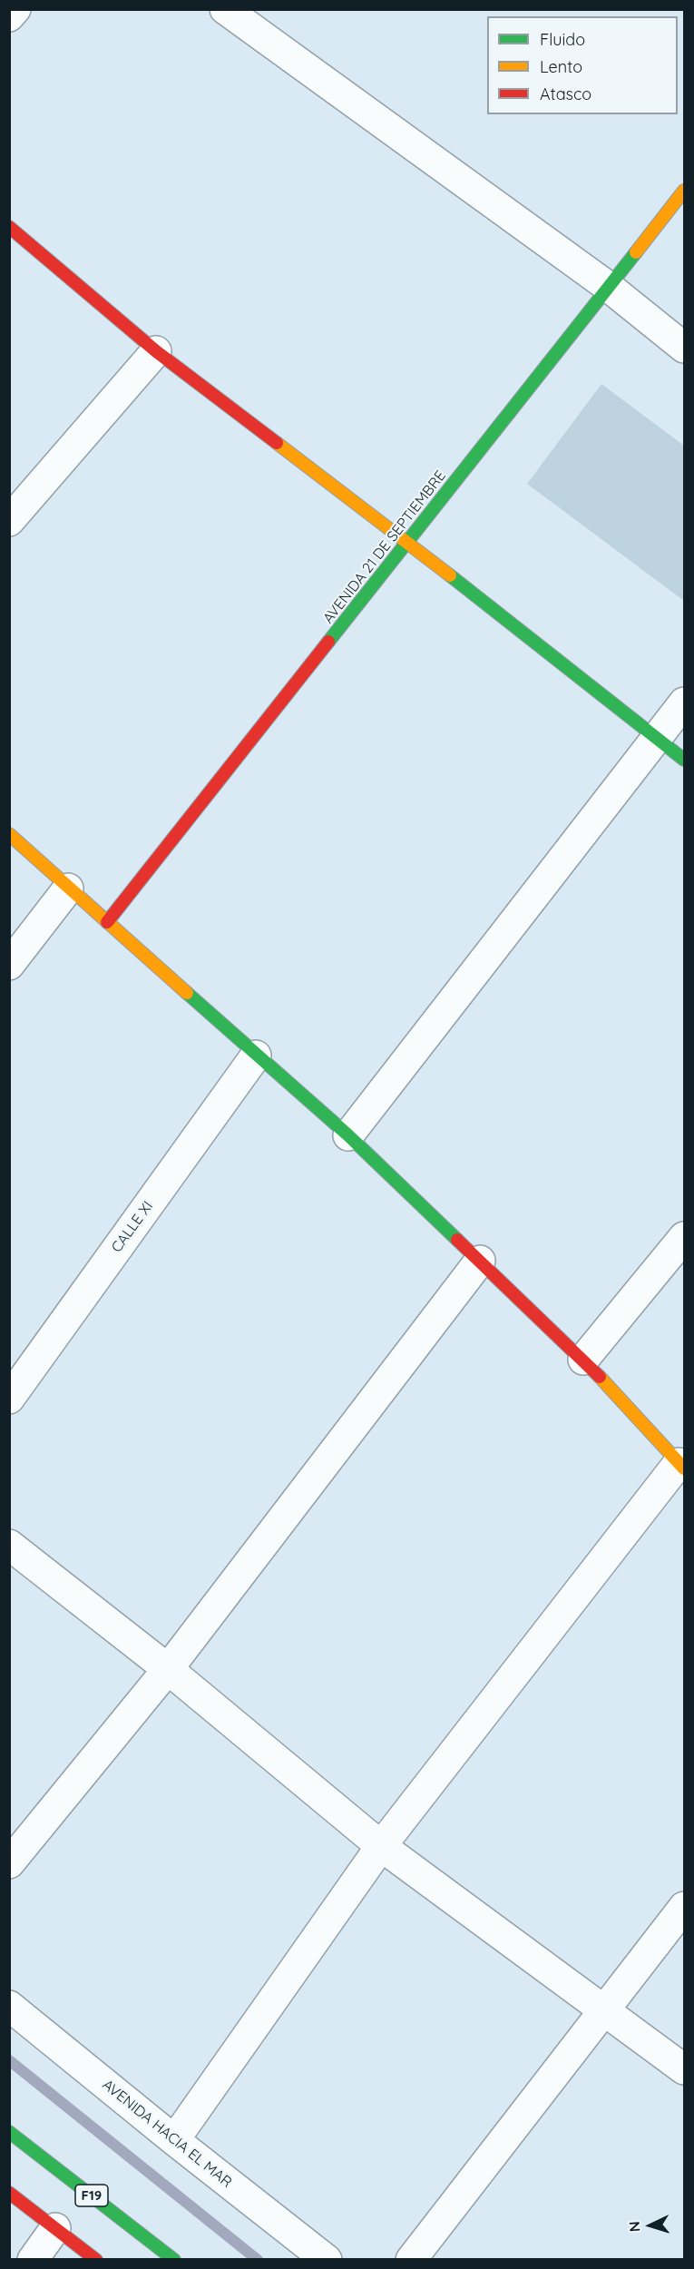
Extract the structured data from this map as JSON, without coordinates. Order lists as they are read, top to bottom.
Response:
{
  "streets": {
    "main road": ["AVENIDA 21 DE SEPTIEMBRE", "F19"],
    "street": ["CALLE XI", "AVENIDA HACIA EL MAR"]
  },
  "legend": ["Fluido", "Lento", "Atasco"],
  "north": "left"
}
